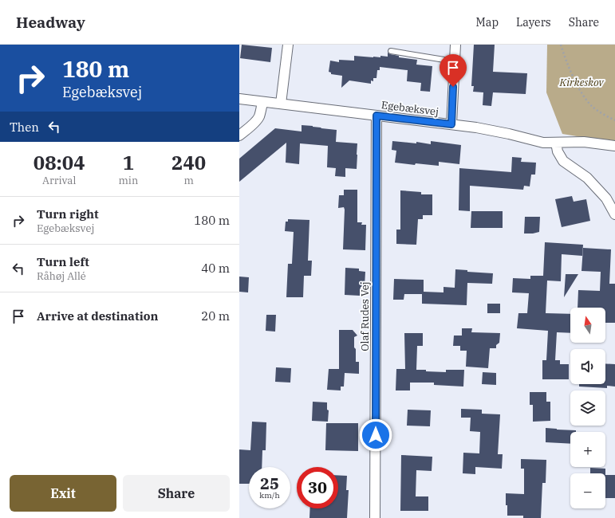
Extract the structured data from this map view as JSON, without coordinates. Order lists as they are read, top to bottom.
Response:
{
  "streets": {
    "street": ["Egebæksvej", "Olaf Rudes Vej"]
  },
  "crossings": [
    ["Egebæksvej", "Olaf Rudes Vej"]
  ],
  "parks": ["Kirkeskov"],
  "north": "top",
  "page": {
    "header": "Headway",
    "nav": ["Map", "Layers", "Share"],
    "turn": ["180 m", "Egebæksvej"],
    "then": "Then",
    "eta": [
      "08:04",
      "Arrival",
      "1",
      "min",
      "240",
      "m"
    ],
    "list": [
      {
        "name": "Turn right",
        "note": "Egebæksvej",
        "value": "180 m"
      },
      {
        "name": "Turn left",
        "note": "Råhøj Allé",
        "value": "40 m"
      },
      {
        "name": "Arrive at destination",
        "value": "20 m"
      }
    ],
    "map_buttons": ["+", "−"],
    "speed": "25 km/h",
    "limit": "30",
    "buttons": ["Exit", "Share"]
  }
}
